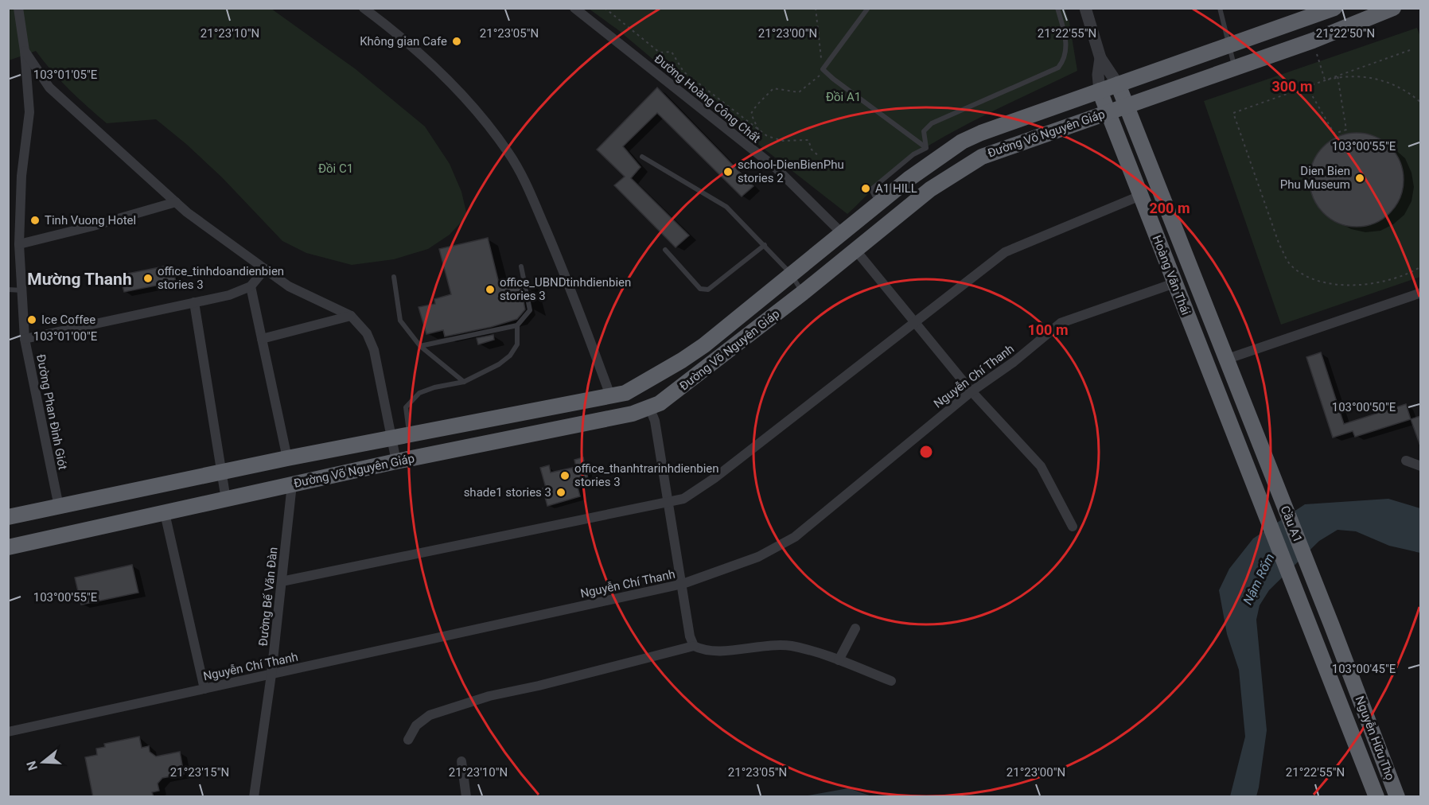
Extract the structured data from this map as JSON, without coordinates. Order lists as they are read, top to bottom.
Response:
{
  "streets": {
    "highway": [
      "Đường Võ Nguyên Giáp",
      "Hoàng Văn Thái",
      "Cầu A1",
      "Nguyễn Hữu Thọ"
    ],
    "street": [
      "Đường Hoàng Công Chất",
      "Nguyễn Chí Thanh",
      "Đường Phan Đình Giót",
      "Đường Bế Văn Đàn"
    ]
  },
  "crossings": [
    ["Đường Hoàng Công Chất", "Đường Võ Nguyên Giáp"],
    ["Đường Võ Nguyên Giáp", "Hoàng Văn Thái"],
    ["Đường Võ Nguyên Giáp", "Đường Phan Đình Giót"],
    ["Đường Võ Nguyên Giáp", "Đường Bế Văn Đàn"],
    ["Hoàng Văn Thái", "Nguyễn Chí Thanh"],
    ["Hoàng Văn Thái", "Cầu A1"],
    ["Nguyễn Chí Thanh", "Đường Bế Văn Đàn"],
    ["Cầu A1", "Nguyễn Hữu Thọ"]
  ],
  "districts": ["Mường Thanh"],
  "water": ["Nậm Rốm"],
  "parks": ["Đồi A1", "Đồi C1"],
  "places": [
    "Không gian Cafe",
    "school-DienBienPhu stories 2",
    "Dien Bien Phu Museum",
    "A1 HILL",
    "Tinh Vuong Hotel",
    "office_tinhdoandienbien stories 3",
    "office_UBNDtinhdienbien stories 3",
    "Ice Coffee",
    "office_thanhtrarinhdienbien stories 3",
    "shade1 stories 3"
  ],
  "north": "left",
  "coordinates": [
    "21°23'10\"N",
    "21°23'05\"N",
    "21°23'00\"N",
    "21°22'55\"N",
    "21°22'50\"N",
    "103°01'05\"E",
    "103°00'55\"E",
    "103°01'00\"E",
    "103°00'50\"E",
    "103°00'45\"E",
    "21°23'15\"N"
  ],
  "rings": ["300 m", "200 m", "100 m"]
}
